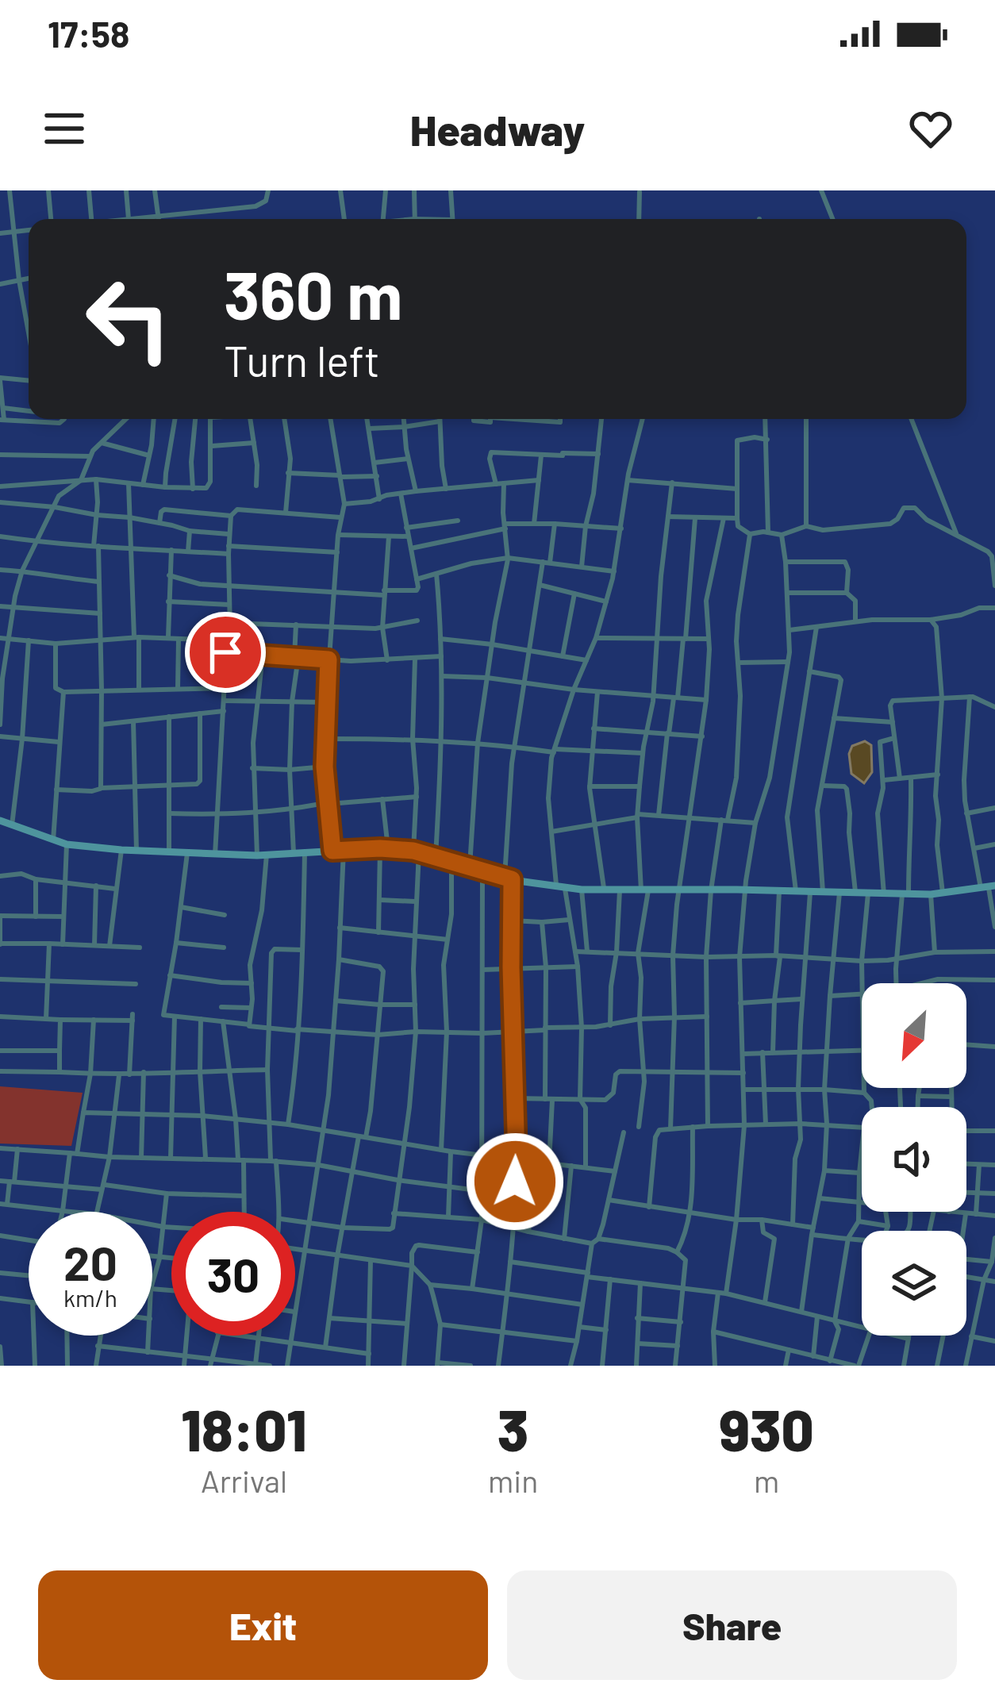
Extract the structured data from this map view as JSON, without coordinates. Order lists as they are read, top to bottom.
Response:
{
  "north": "bottom left",
  "page": {
    "status": "17:58",
    "header": "Headway",
    "turn": ["360 m", "Turn left"],
    "speed": "20 km/h",
    "limit": "30",
    "eta": [
      "18:01",
      "Arrival",
      "3",
      "min",
      "930",
      "m"
    ],
    "buttons": ["Exit", "Share"]
  }
}
